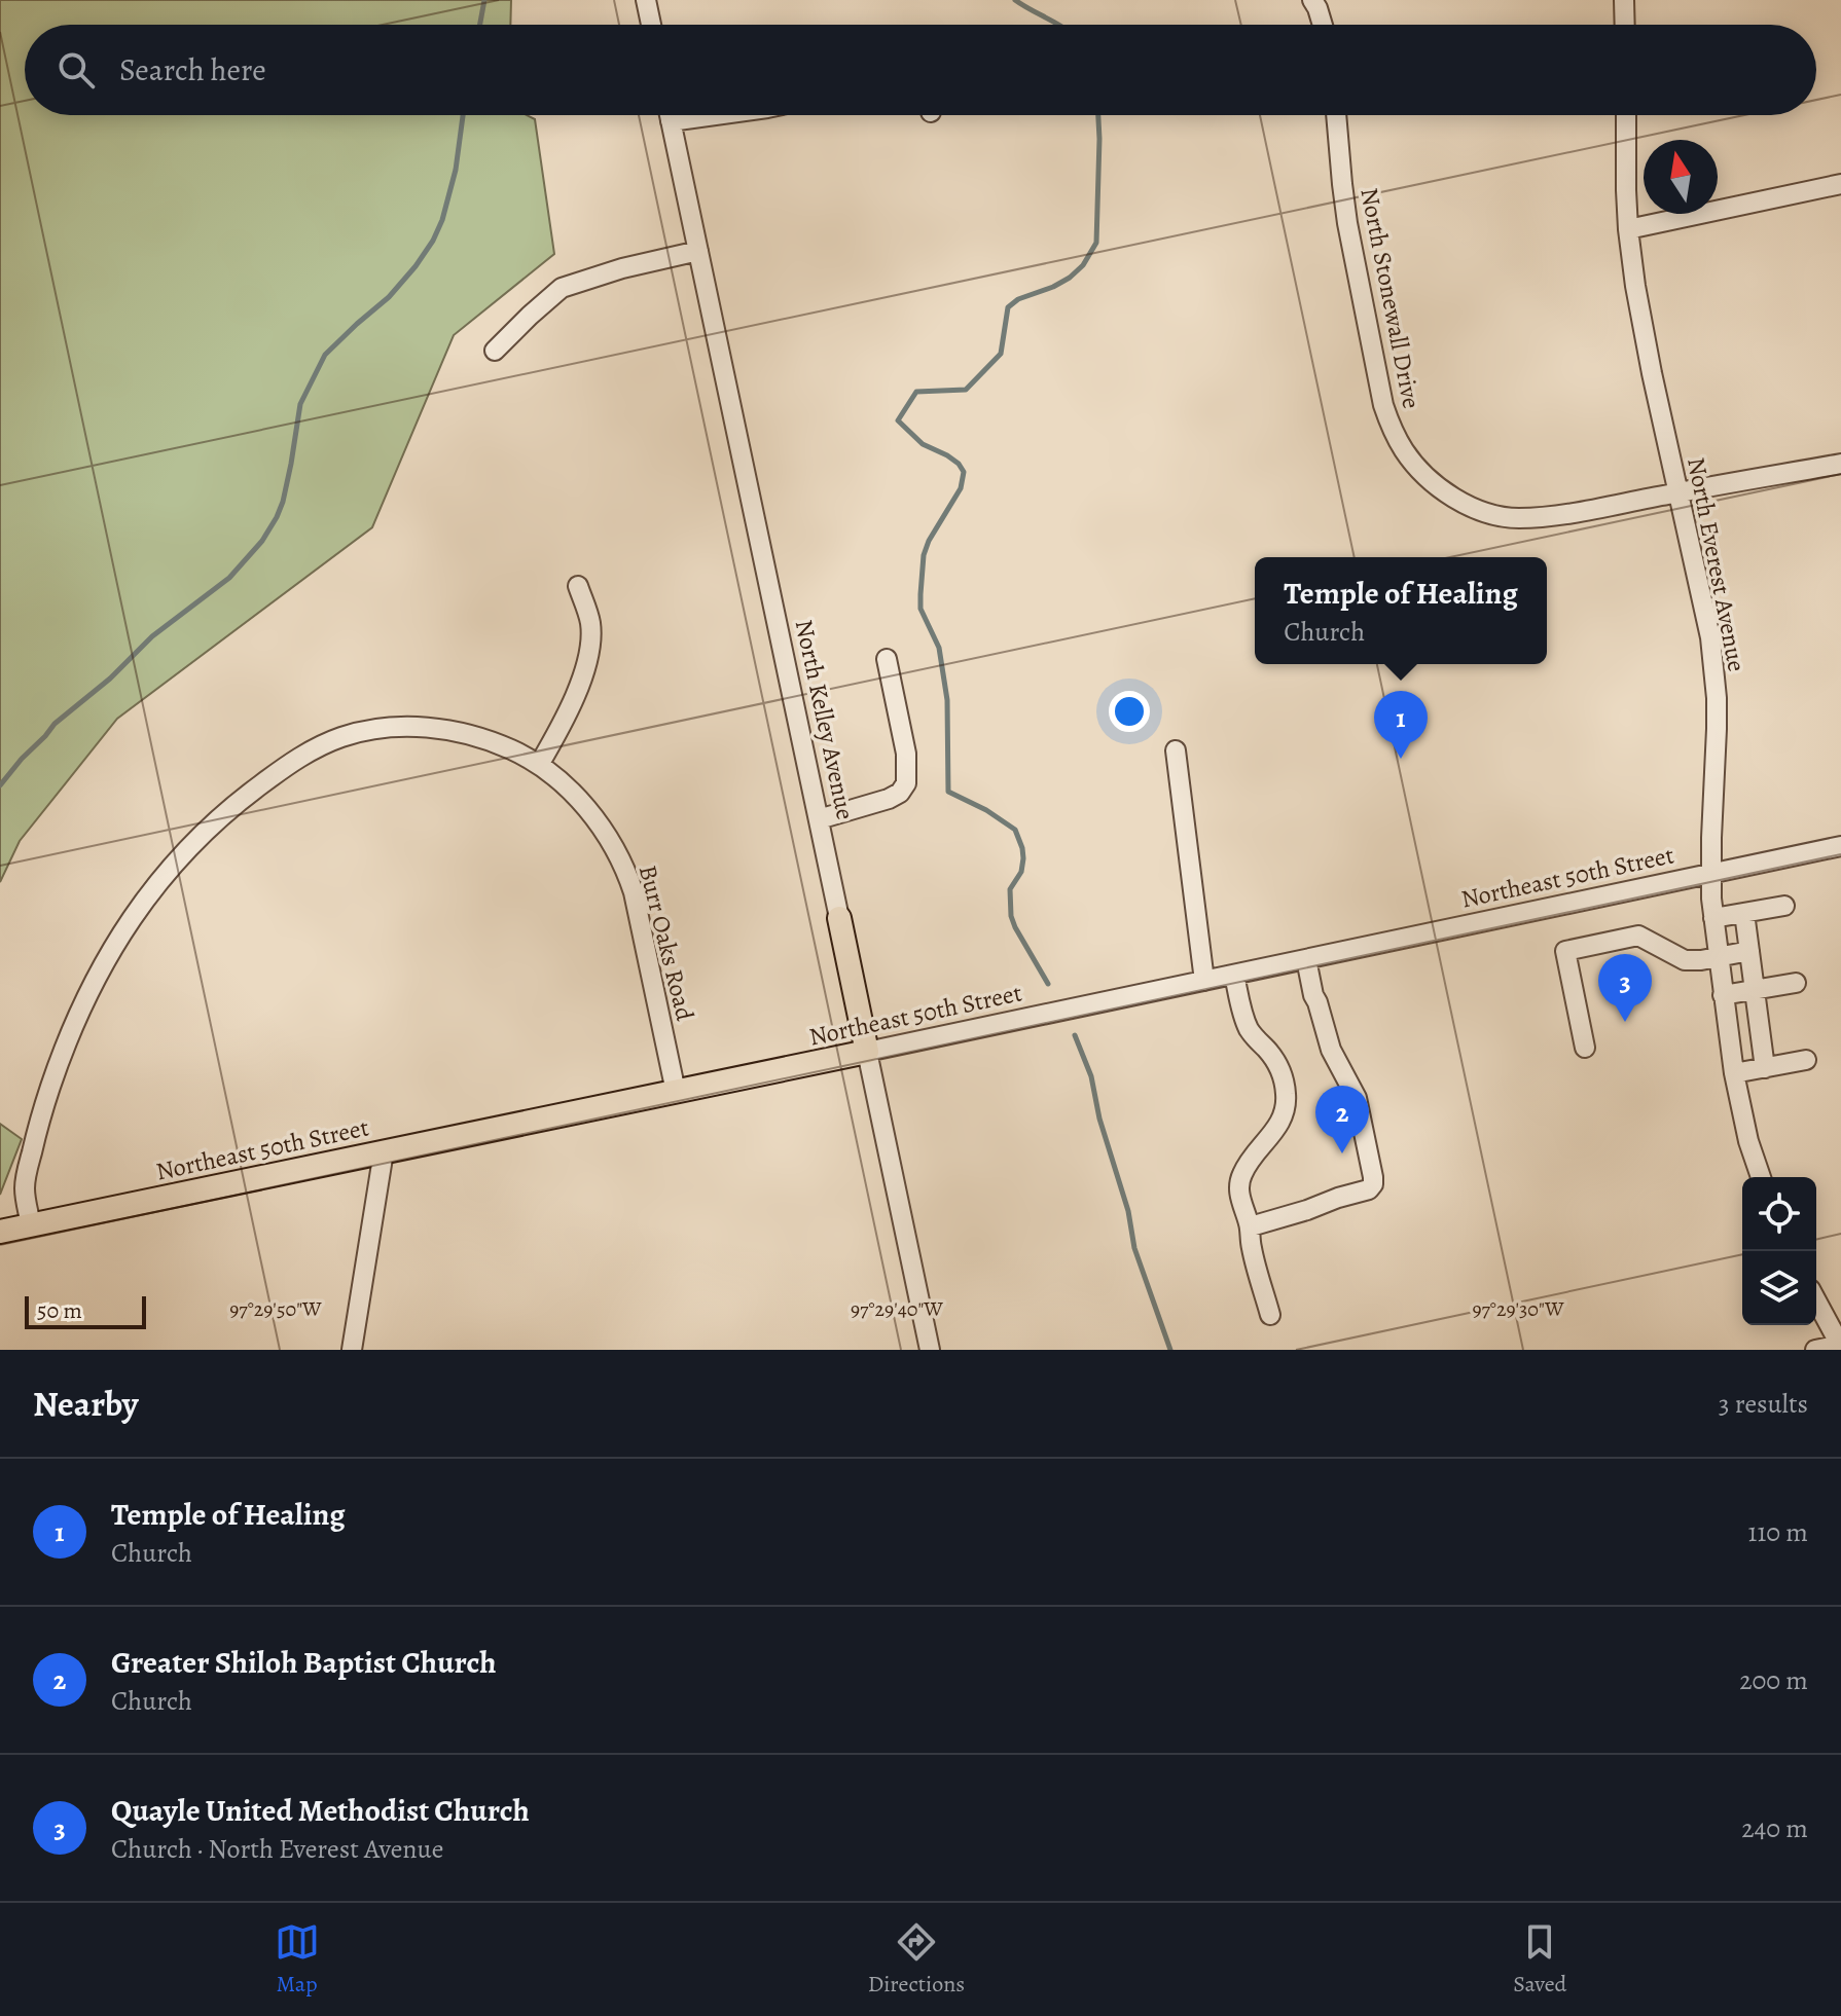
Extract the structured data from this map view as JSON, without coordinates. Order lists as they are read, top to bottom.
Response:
{
  "streets": {
    "main road": ["North Kelley Avenue", "Northeast 50th Street"],
    "street": ["North Stonewall Drive", "North Everest Avenue", "Burr Oaks Road"]
  },
  "crossings": [
    ["North Stonewall Drive", "North Everest Avenue"],
    ["North Everest Avenue", "Northeast 50th Street"],
    ["North Kelley Avenue", "Northeast 50th Street"],
    ["Northeast 50th Street", "Burr Oaks Road"]
  ],
  "scale_bar": "50 m",
  "north": "top",
  "page": {
    "search": "Search here",
    "popup": ["Temple of Healing", "Church"],
    "pins": ["1", "3", "2"],
    "scale": "50 m",
    "heading": ["Nearby", "3 results"],
    "list": [
      {
        "mark": "1",
        "name": "Temple of Healing",
        "note": "Church",
        "value": "110 m"
      },
      {
        "mark": "2",
        "name": "Greater Shiloh Baptist Church",
        "note": "Church",
        "value": "200 m"
      },
      {
        "mark": "3",
        "name": "Quayle United Methodist Church",
        "note": "Church · North Everest Avenue",
        "value": "240 m"
      }
    ],
    "nav": ["Map", "Directions", "Saved"]
  },
  "coordinates": ["97°29'50\"W", "97°29'40\"W", "97°29'30\"W"]
}
